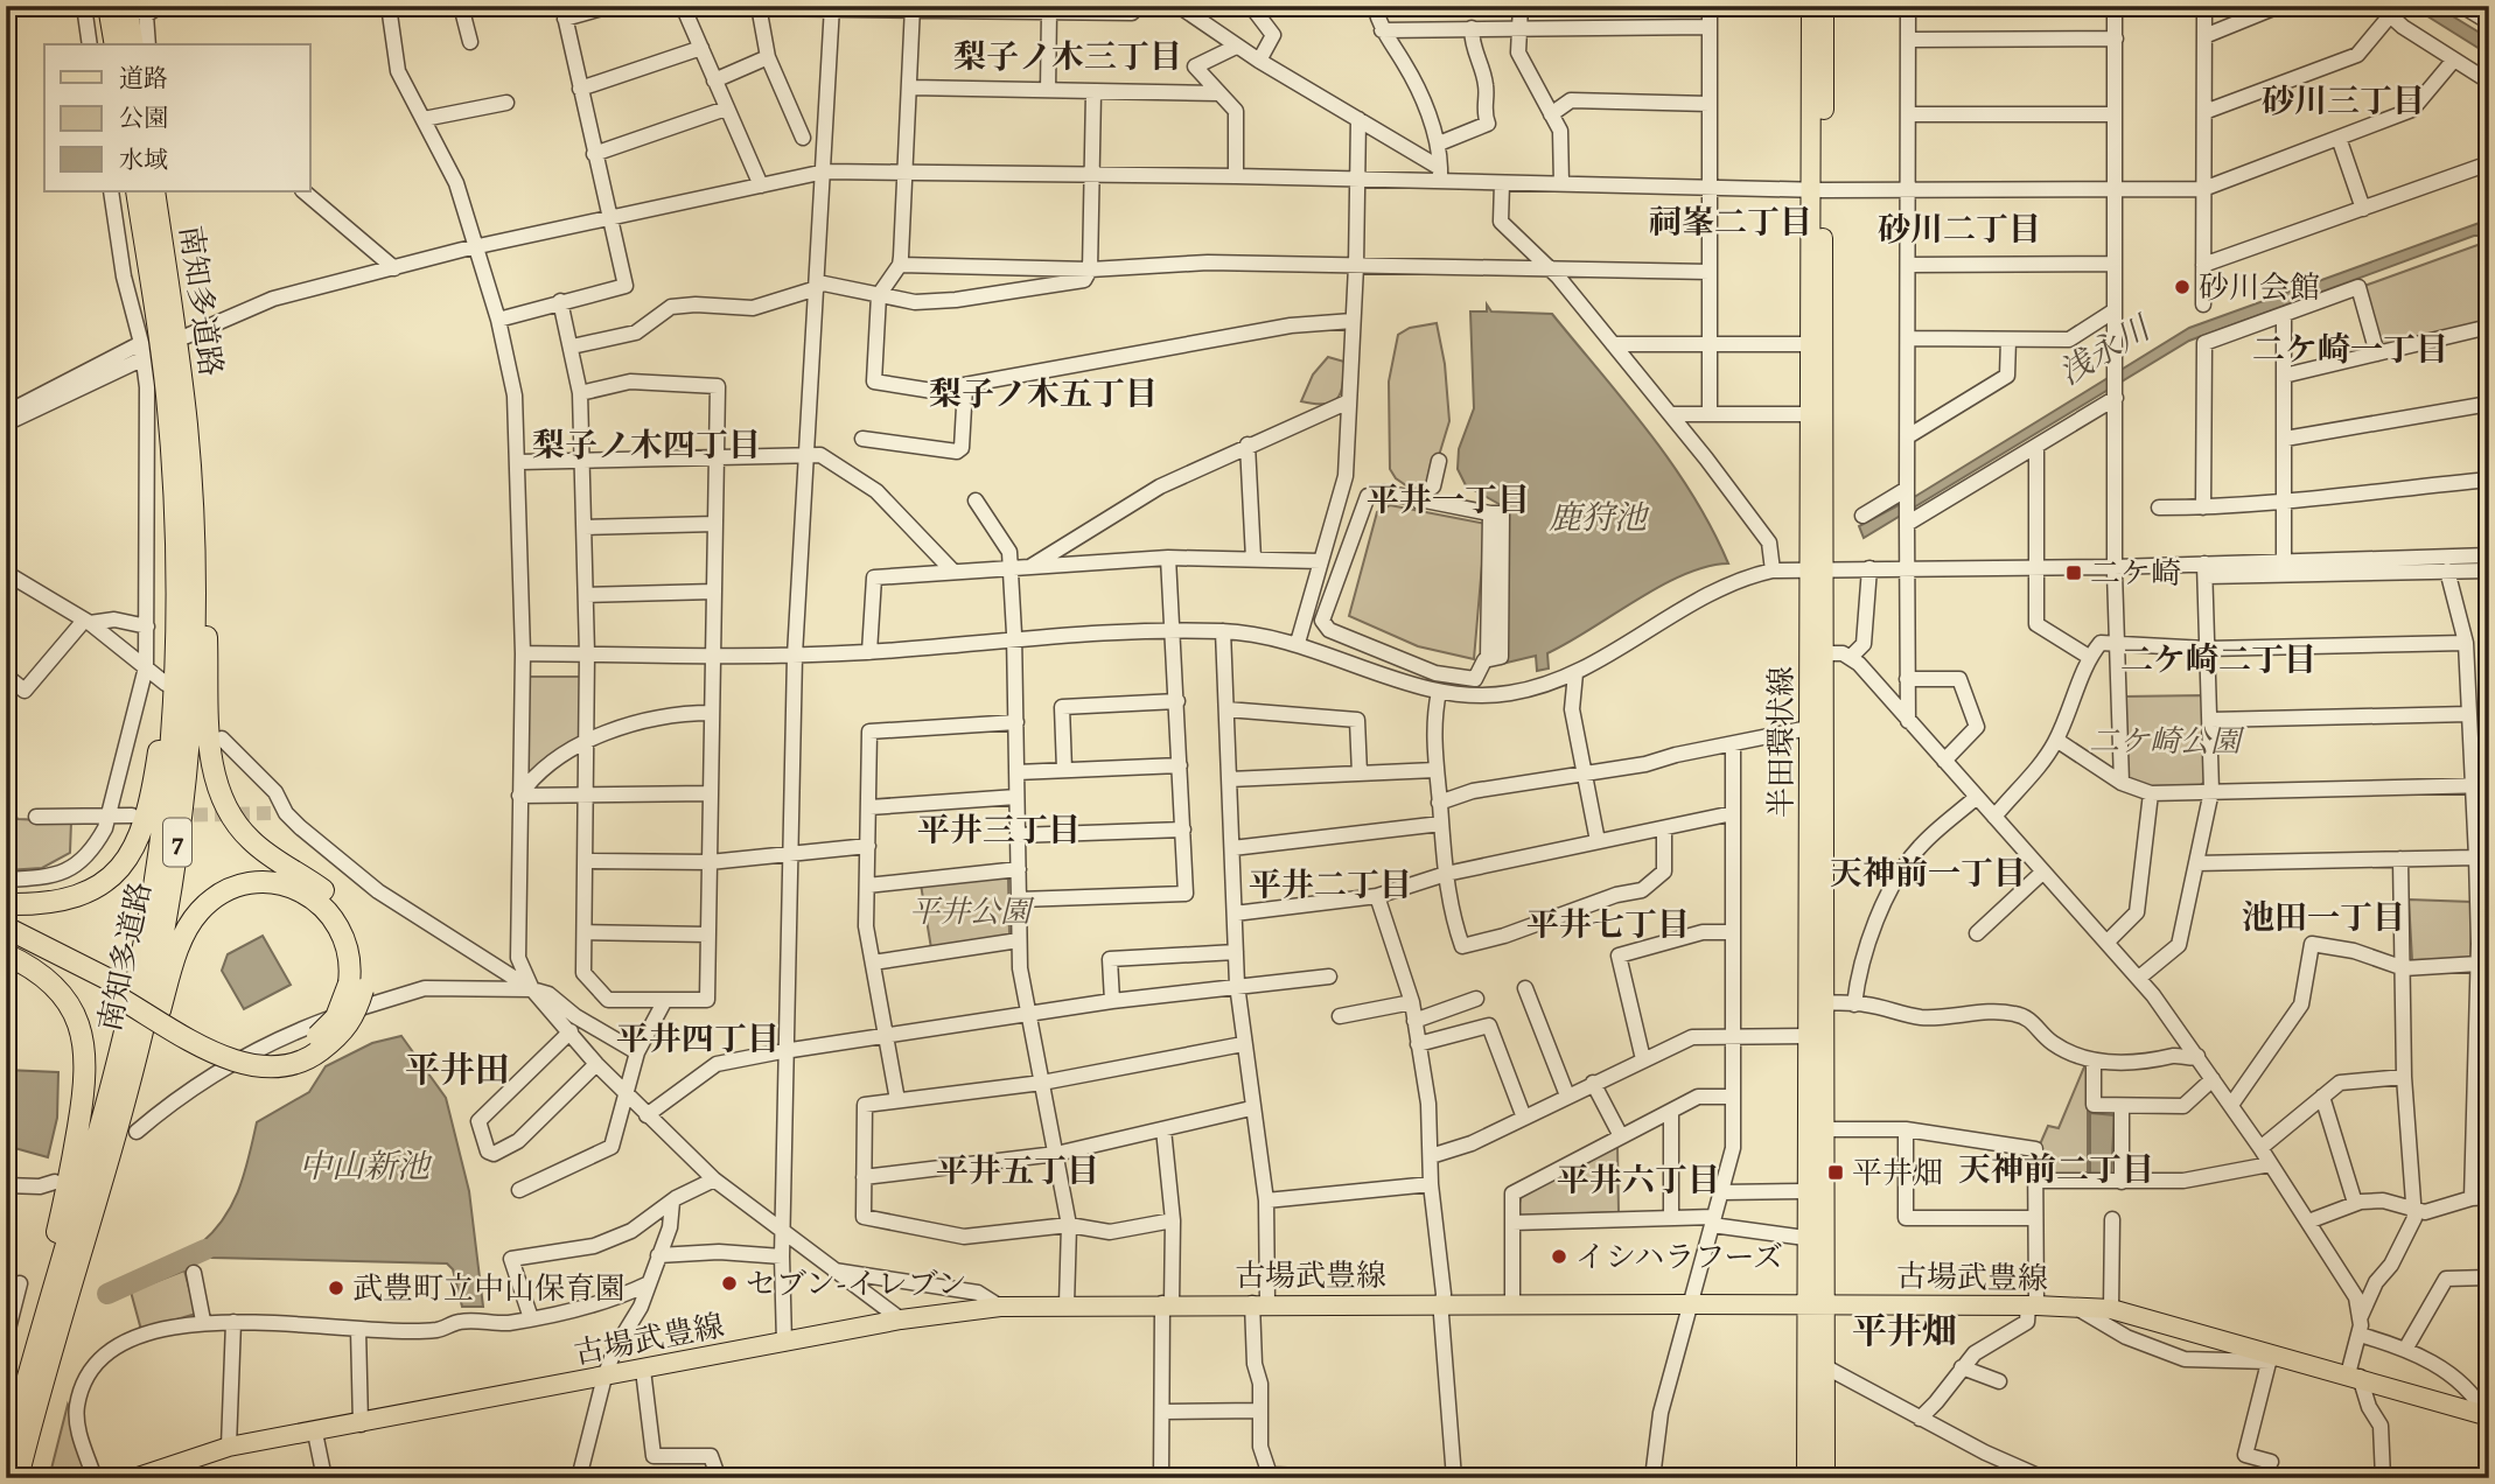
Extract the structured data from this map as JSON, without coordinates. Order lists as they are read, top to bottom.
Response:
{
  "streets": {
    "highway": ["南知多道路", "7"],
    "main road": ["半田環状線", "古場武豊線"]
  },
  "crossings": [
    ["半田環状線", "古場武豊線"]
  ],
  "districts": [
    "梨子ノ木三丁目",
    "砂川三丁目",
    "祠峯二丁目",
    "砂川二丁目",
    "二ケ崎一丁目",
    "梨子ノ木五丁目",
    "梨子ノ木四丁目",
    "平井一丁目",
    "二ケ崎二丁目",
    "平井三丁目",
    "天神前一丁目",
    "平井二丁目",
    "池田一丁目",
    "平井七丁目",
    "平井四丁目",
    "平井田",
    "天神前二丁目",
    "平井五丁目",
    "平井六丁目",
    "平井畑"
  ],
  "water": ["浅永川", "鹿狩池", "中山新池"],
  "parks": ["二ケ崎公園", "平井公園"],
  "places": {
    "other": [
      "砂川会館",
      "イシハラフーズ",
      "セブン-イレブン",
      "武豊町立中山保育園"
    ],
    "transit": ["二ケ崎", "平井畑"]
  },
  "legend": ["道路", "公園", "水域"]
}
